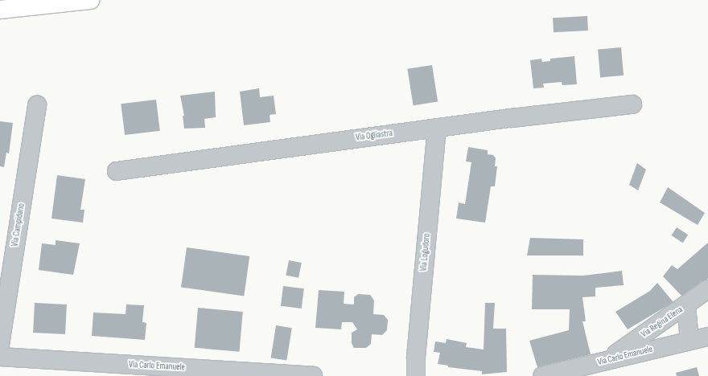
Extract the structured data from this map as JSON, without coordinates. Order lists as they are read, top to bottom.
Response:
{
  "streets": {
    "street": [
      "Via Ogliastra",
      "Via Campidano",
      "Via Logudoro",
      "Via Regina Elena",
      "Via Carlo Emanuele"
    ]
  },
  "crossings": [
    ["Via Ogliastra", "Via Logudoro"],
    ["Via Regina Elena", "Via Carlo Emanuele"]
  ]
}
